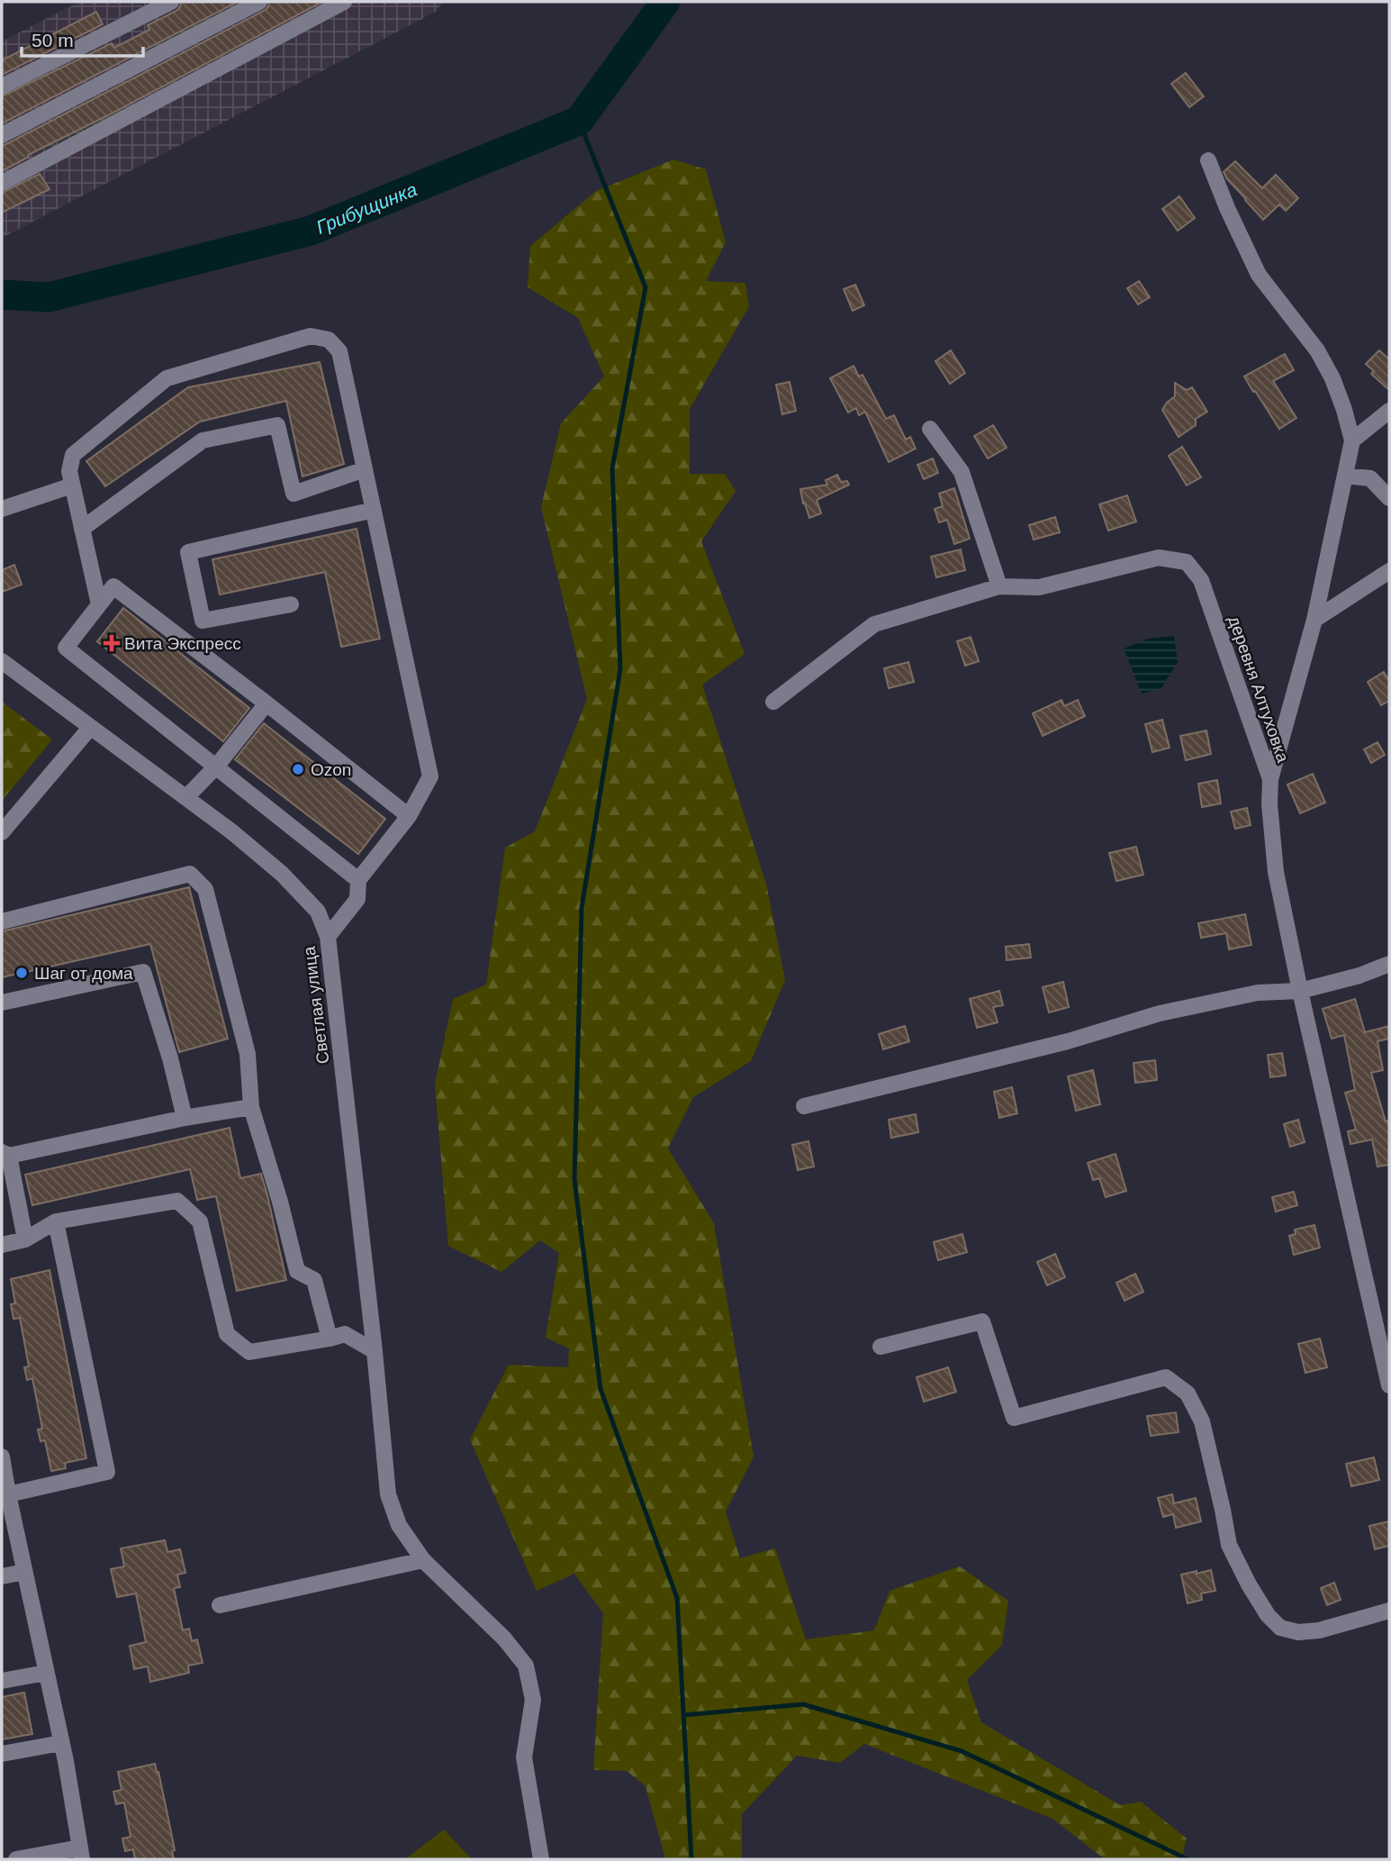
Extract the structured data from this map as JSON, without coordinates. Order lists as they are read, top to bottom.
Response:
{
  "streets": {
    "street": ["деревня Алтуховка", "Светлая улица"]
  },
  "water": ["Грибущинка"],
  "places": {
    "health": ["Вита Экспресс"],
    "other": ["Ozon", "Шаг от дома"]
  },
  "scale_bar": "50 m"
}
